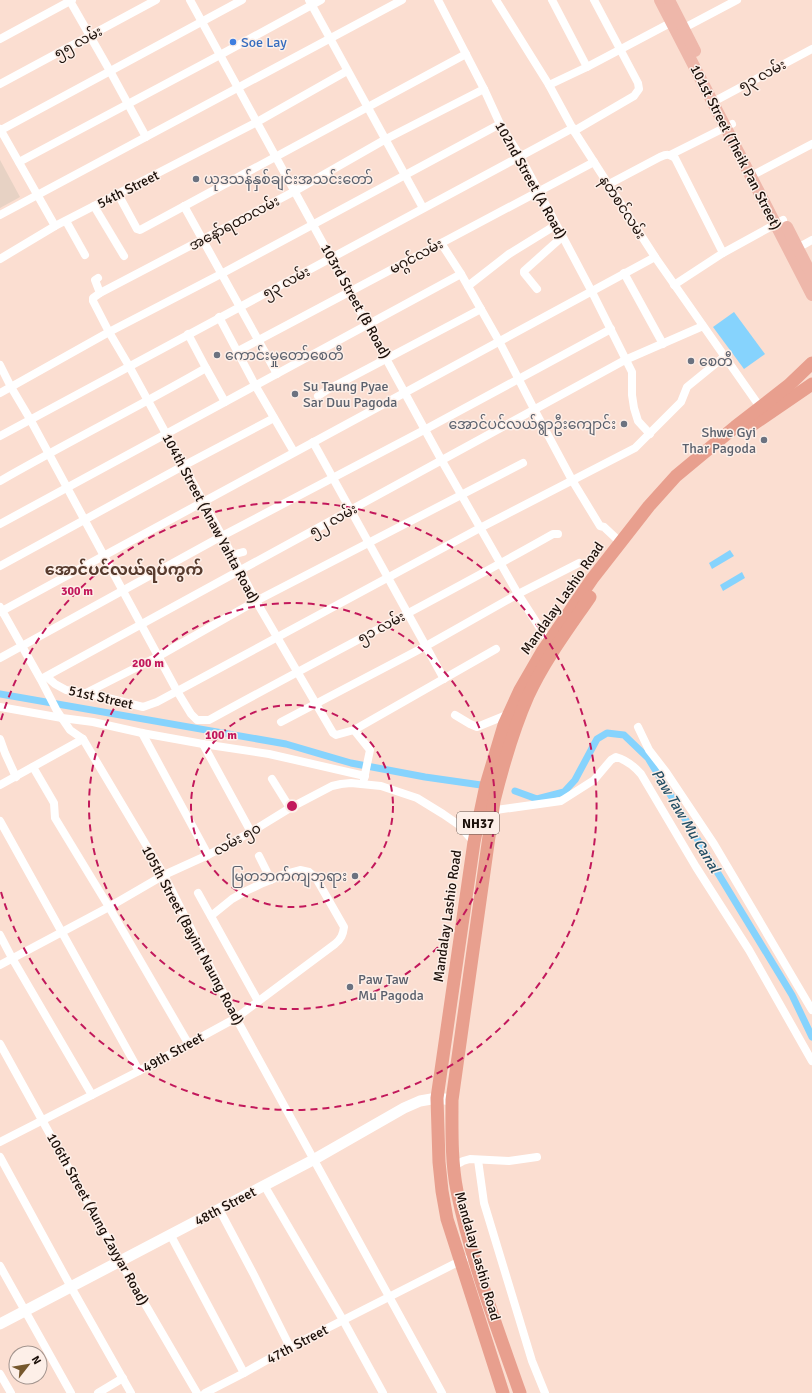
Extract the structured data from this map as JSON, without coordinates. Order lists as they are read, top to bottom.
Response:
{
  "streets": {
    "highway": ["Mandalay Lashio Road", "NH37"],
    "main road": ["101st Street (Theik Pan Street)", "48th Street"],
    "street": [
      "၅၅ လမ်း",
      "၅၃ လမ်း",
      "102nd Street (A Road)",
      "54th Street",
      "နတ်စင်လမ်း",
      "အနော်ရထာလမ်း",
      "မဂ္ဂင်လမ်း",
      "103rd Street (B Road)",
      "104th Street (Anaw Yahta Road)",
      "၅၂ လမ်း",
      "၅၁ လမ်း",
      "51st Street",
      "လမ်း ၅၀",
      "105th Street (Bayint Naung Road)",
      "49th Street",
      "106th Street (Aung Zayyar Road)",
      "47th Street"
    ]
  },
  "crossings": [
    ["၅၃ လမ်း", "101st Street (Theik Pan Street)"],
    ["၅၃ လမ်း", "102nd Street (A Road)"],
    ["၅၃ လမ်း", "နတ်စင်လမ်း"],
    ["၅၃ လမ်း", "103rd Street (B Road)"],
    ["၅၃ လမ်း", "104th Street (Anaw Yahta Road)"],
    ["102nd Street (A Road)", "အနော်ရထာလမ်း"],
    ["102nd Street (A Road)", "မဂ္ဂင်လမ်း"],
    ["102nd Street (A Road)", "၅၂ လမ်း"],
    ["102nd Street (A Road)", "51st Street"],
    ["54th Street", "103rd Street (B Road)"],
    ["နတ်စင်လမ်း", "မဂ္ဂင်လမ်း"],
    ["နတ်စင်လမ်း", "၅၂ လမ်း"],
    ["နတ်စင်လမ်း", "Mandalay Lashio Road"],
    ["နတ်စင်လမ်း", "51st Street"],
    ["အနော်ရထာလမ်း", "103rd Street (B Road)"],
    ["အနော်ရထာလမ်း", "104th Street (Anaw Yahta Road)"],
    ["မဂ္ဂင်လမ်း", "103rd Street (B Road)"],
    ["103rd Street (B Road)", "၅၂ လမ်း"],
    ["103rd Street (B Road)", "Mandalay Lashio Road"],
    ["103rd Street (B Road)", "၅၁ လမ်း"],
    ["103rd Street (B Road)", "51st Street"],
    ["103rd Street (B Road)", "NH37"],
    ["104th Street (Anaw Yahta Road)", "၅၂ လမ်း"],
    ["104th Street (Anaw Yahta Road)", "၅၁ လမ်း"],
    ["104th Street (Anaw Yahta Road)", "51st Street"],
    ["၅၂ လမ်း", "51st Street"],
    ["၅၂ လမ်း", "105th Street (Bayint Naung Road)"],
    ["Mandalay Lashio Road", "NH37"],
    ["Mandalay Lashio Road", "လမ်း ၅၀"],
    ["Mandalay Lashio Road", "48th Street"],
    ["Mandalay Lashio Road", "47th Street"],
    ["၅၁ လမ်း", "51st Street"],
    ["51st Street", "105th Street (Bayint Naung Road)"],
    ["NH37", "48th Street"],
    ["NH37", "47th Street"],
    ["လမ်း ၅၀", "105th Street (Bayint Naung Road)"],
    ["105th Street (Bayint Naung Road)", "49th Street"],
    ["105th Street (Bayint Naung Road)", "48th Street"],
    ["105th Street (Bayint Naung Road)", "47th Street"],
    ["49th Street", "106th Street (Aung Zayyar Road)"],
    ["48th Street", "106th Street (Aung Zayyar Road)"]
  ],
  "districts": ["အောင်ပင်လယ်ရပ်ကွက်"],
  "water": ["Paw Taw Mu Canal"],
  "places": [
    "Soe Lay",
    "ယုဒသန်နှစ်ချင်းအသင်းတော်",
    "ကောင်းမှုတော်စေတီ",
    "စေတီ",
    "Su Taung Pyae Sar Duu Pagoda",
    "အောင်ပင်လယ်ရွာဦးကျောင်း",
    "Shwe Gyi Thar Pagoda",
    "မြတဘက်ကျဘုရား",
    "Paw Taw Mu Pagoda"
  ],
  "north": "top right",
  "rings": ["300 m", "200 m", "100 m"]
}
